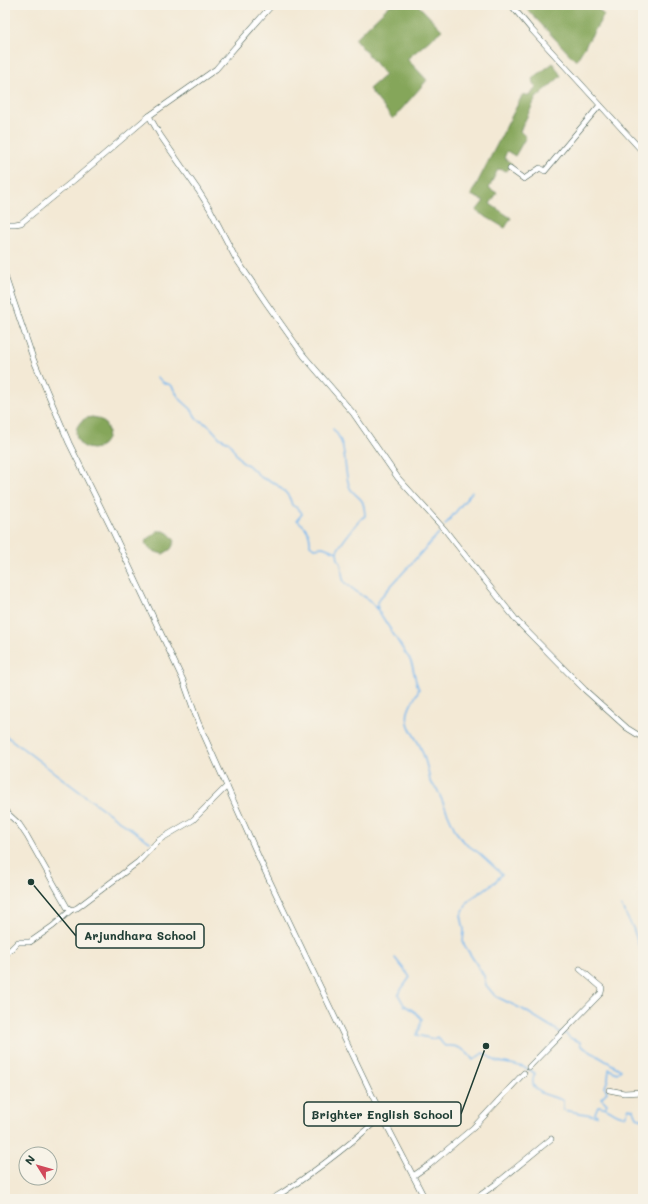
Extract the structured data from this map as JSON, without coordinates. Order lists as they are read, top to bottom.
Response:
{
  "places": ["Arjundhara School", "Brighter English School"],
  "north": "top left"
}
